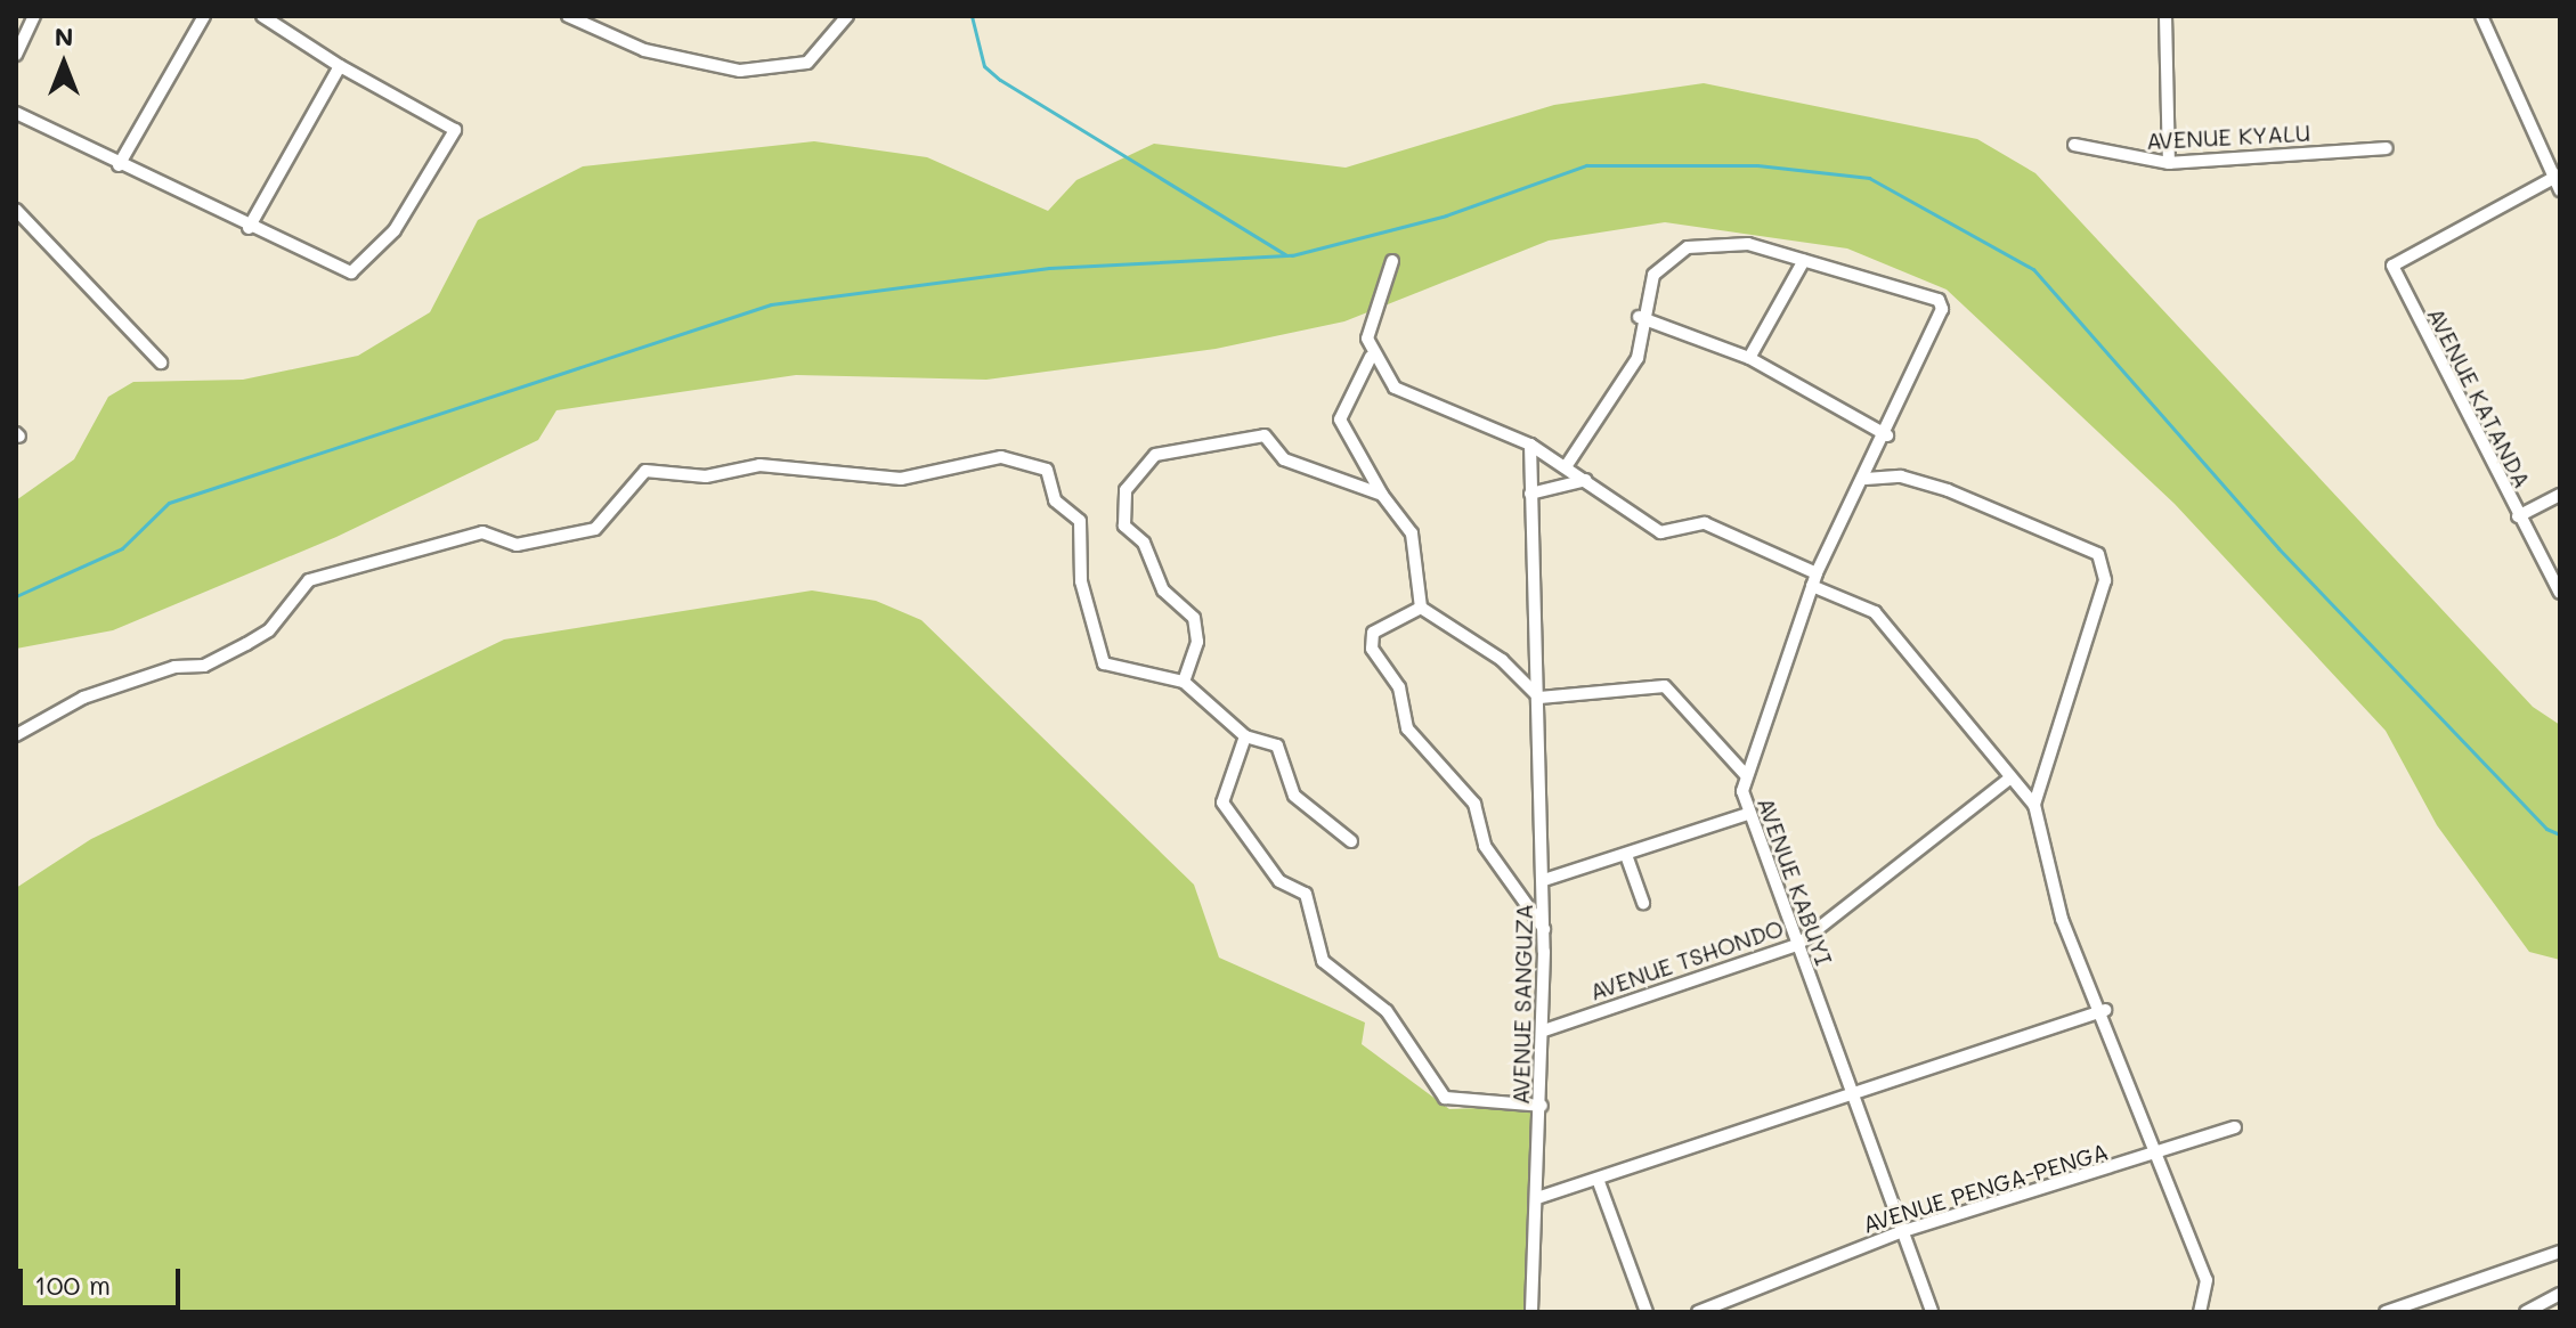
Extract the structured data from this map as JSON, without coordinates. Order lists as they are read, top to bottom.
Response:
{
  "streets": {
    "street": [
      "AVENUE KYALU",
      "AVENUE KATANDA",
      "AVENUE KABUYI",
      "AVENUE TSHONDO",
      "AVENUE SANGUZA",
      "AVENUE PENGA-PENGA"
    ]
  },
  "crossings": [
    ["AVENUE KABUYI", "AVENUE TSHONDO"],
    ["AVENUE KABUYI", "AVENUE PENGA-PENGA"],
    ["AVENUE TSHONDO", "AVENUE SANGUZA"]
  ],
  "scale_bar": "100 m",
  "north": "top"
}
